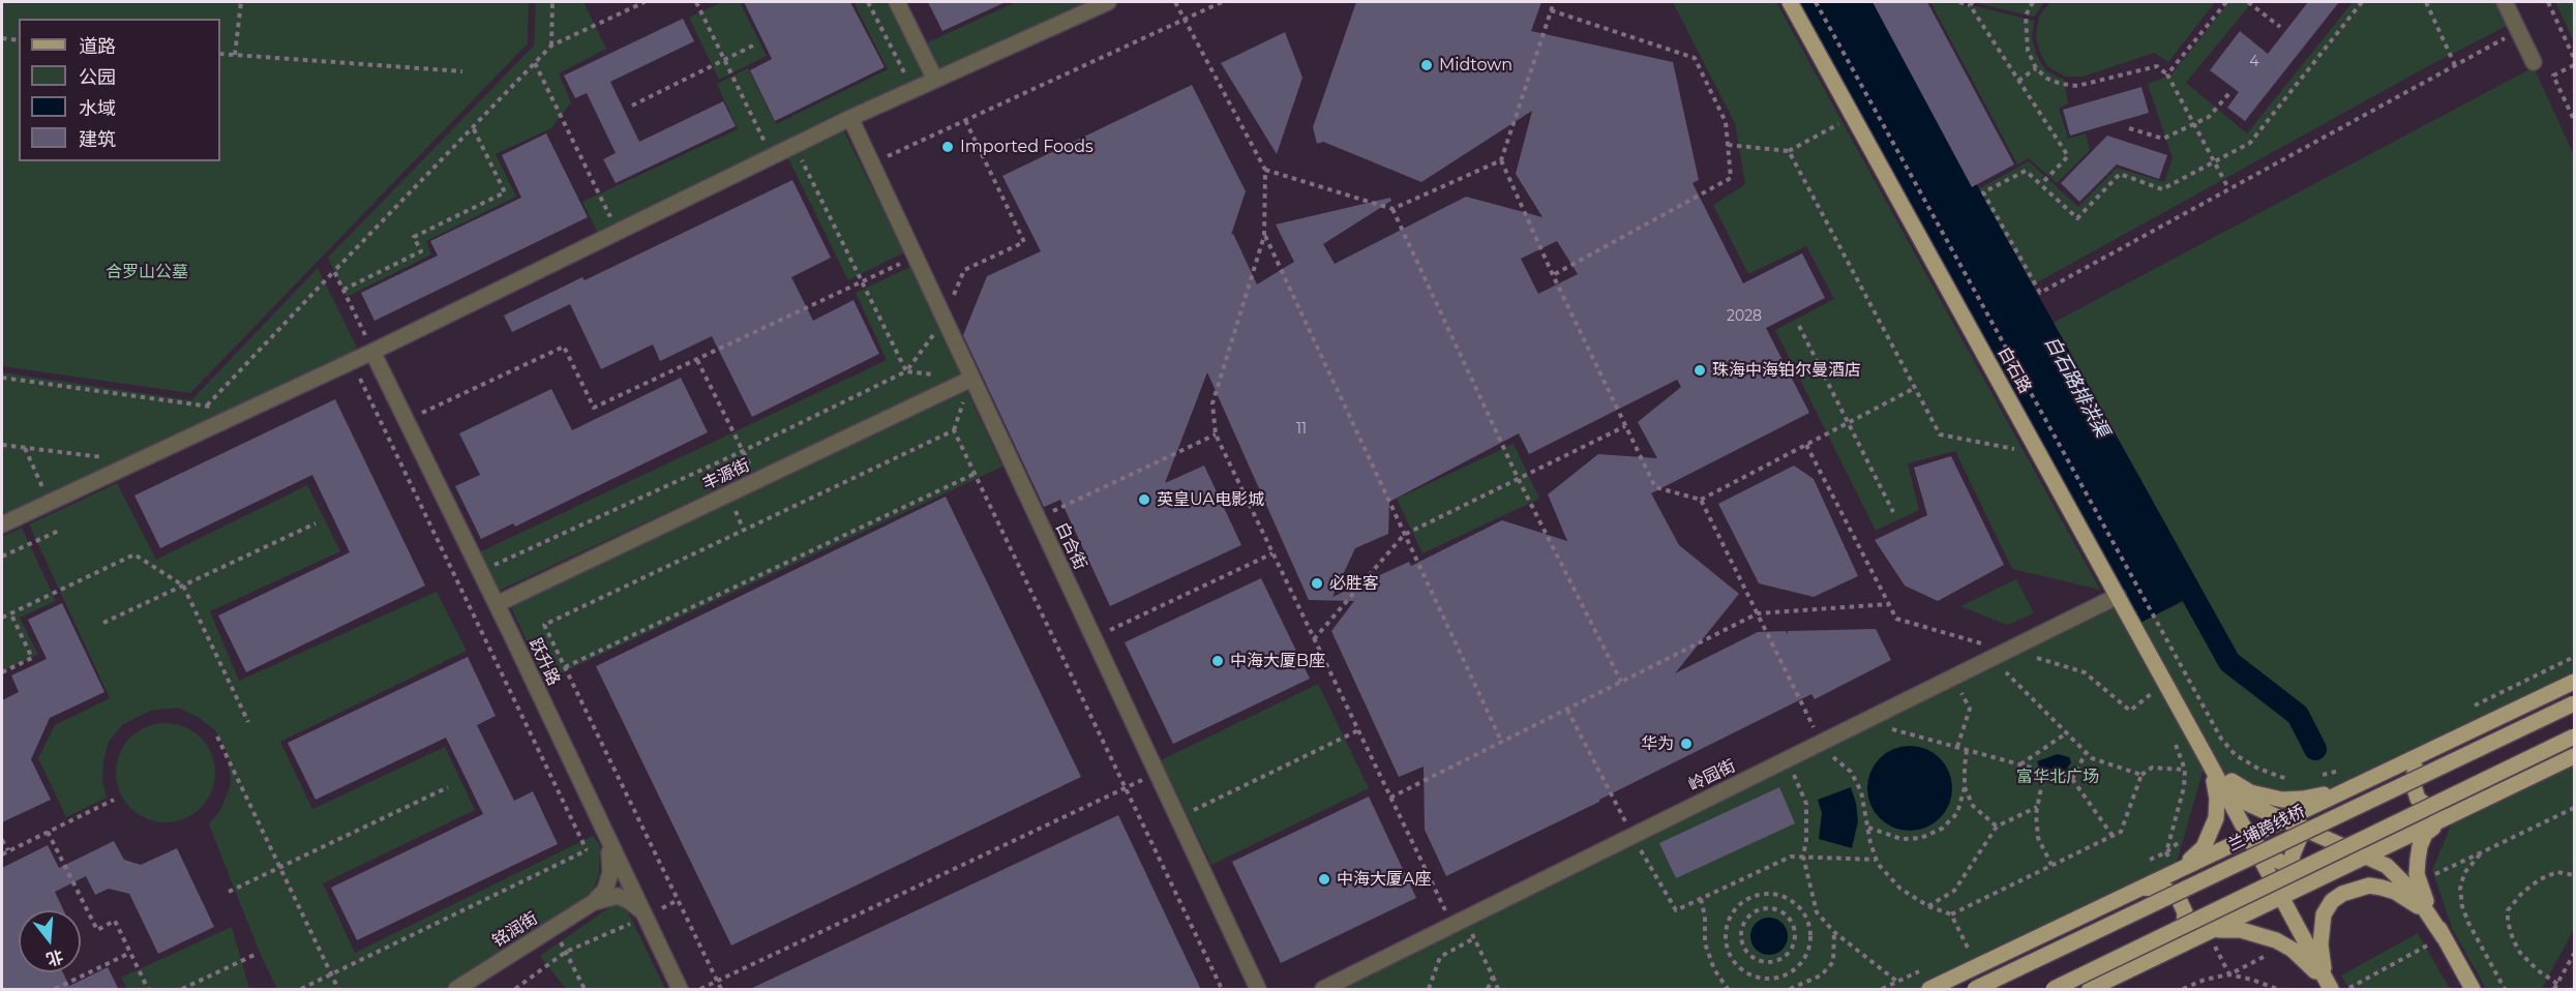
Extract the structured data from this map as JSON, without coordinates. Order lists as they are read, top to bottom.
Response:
{
  "streets": {
    "main road": ["白石路", "兰埔跨线桥"],
    "street": [
      "丰源街",
      "白合街",
      "跃升路",
      "岭园街",
      "铭润街"
    ]
  },
  "crossings": [
    ["白石路", "岭园街"],
    ["丰源街", "白合街"],
    ["丰源街", "跃升路"],
    ["跃升路", "铭润街"]
  ],
  "water": ["白石路排洪渠"],
  "parks": ["合罗山公墓", "富华北广场"],
  "places": [
    "Midtown",
    "Imported Foods",
    "珠海中海铂尔曼酒店",
    "英皇UA电影城",
    "必胜客",
    "中海大厦B座",
    "华为",
    "中海大厦A座"
  ],
  "house_numbers": ["4", "2028", "11"],
  "legend": [
    "道路",
    "公园",
    "水域",
    "建筑"
  ],
  "north": "bottom"
}
